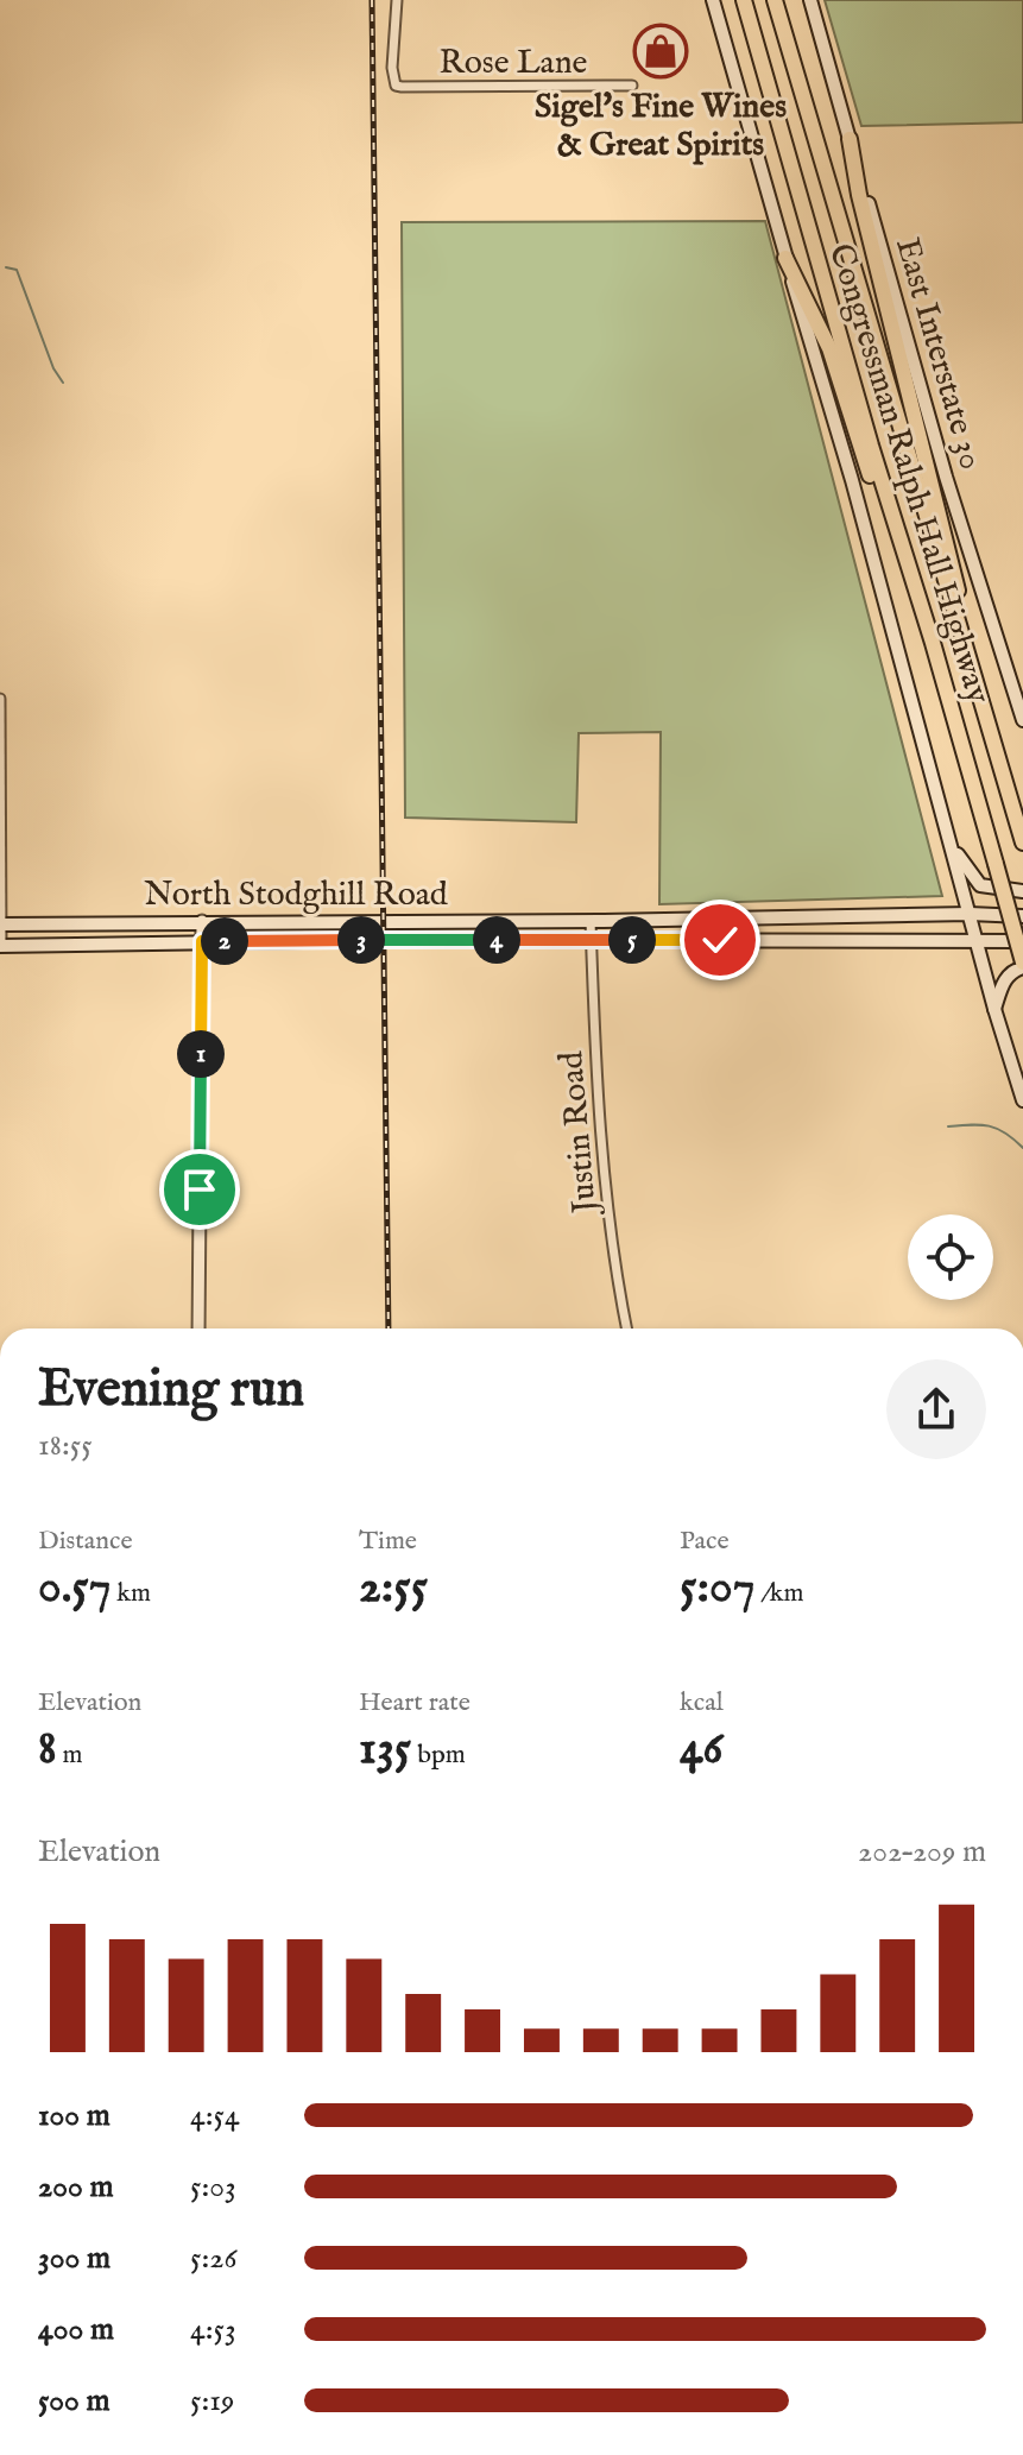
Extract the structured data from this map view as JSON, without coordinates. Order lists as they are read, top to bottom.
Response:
{
  "streets": {
    "highway": ["Congressman Ralph Hall Highway"],
    "main road": ["East Interstate 30", "North Stodghill Road"],
    "street": ["Rose Lane", "Justin Road"]
  },
  "crossings": [
    ["North Stodghill Road", "Justin Road"]
  ],
  "places": {
    "shop": ["Sigel's Fine Wines & Great Spirits"]
  },
  "page": {
    "pins": [
      "3",
      "4",
      "5",
      "2",
      "1"
    ],
    "heading": ["Evening run", "18:55"],
    "stats": [
      ["Distance", "0.57 km"],
      ["Time", "2:55"],
      ["Pace", "5:07 /km"],
      ["Elevation", "8 m"],
      ["Heart rate", "135 bpm"],
      ["kcal", "46"]
    ],
    "chart": ["Elevation", "202–209 m"],
    "list": [
      {
        "name": "100 m",
        "note": "4:54"
      },
      {
        "name": "200 m",
        "note": "5:03"
      },
      {
        "name": "300 m",
        "note": "5:26"
      },
      {
        "name": "400 m",
        "note": "4:53"
      },
      {
        "name": "500 m",
        "note": "5:19"
      }
    ]
  }
}
